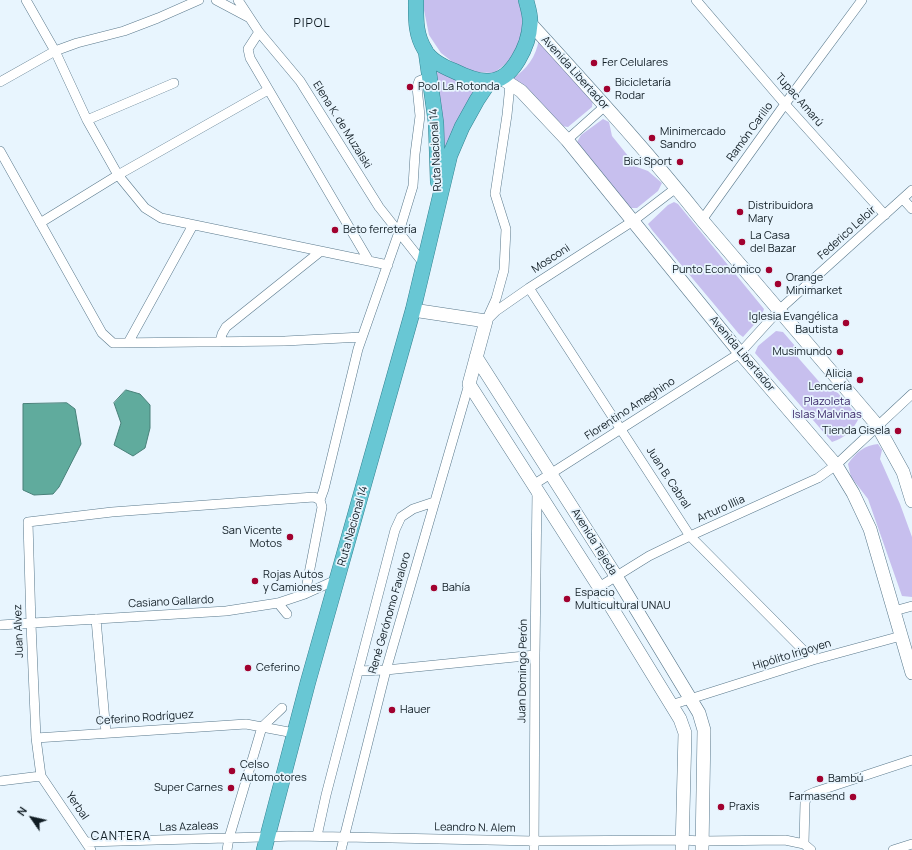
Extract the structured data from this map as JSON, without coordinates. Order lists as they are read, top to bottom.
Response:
{
  "streets": {
    "highway": ["Ruta Nacional 14"],
    "main road": ["Avenida Libertador", "Avenida Tejeda"],
    "street": [
      "Tupac Amarú",
      "Elena K. de Muzalski",
      "Ramón Carillo",
      "Federico Leloir",
      "Mosconi",
      "Florentino Ameghino",
      "Juan B. Cabral",
      "Arturo Illia",
      "Casiano Gallardo",
      "René Gerónomo Favaloro",
      "Juan Alvez",
      "Hipólito Irigoyen",
      "Juan Domingo Perón",
      "Ceferino Rodríguez",
      "Yerbal",
      "Las Azaleas",
      "Leandro N. Alem"
    ]
  },
  "crossings": [
    ["Avenida Libertador", "Ramón Carillo"],
    ["Avenida Libertador", "Ruta Nacional 14"],
    ["Avenida Libertador", "Federico Leloir"],
    ["Avenida Libertador", "Mosconi"],
    ["Avenida Libertador", "Florentino Ameghino"],
    ["Avenida Libertador", "Arturo Illia"],
    ["Avenida Libertador", "Hipólito Irigoyen"],
    ["Tupac Amarú", "Ramón Carillo"],
    ["Tupac Amarú", "Federico Leloir"],
    ["Elena K. de Muzalski", "Ruta Nacional 14"],
    ["Ruta Nacional 14", "Casiano Gallardo"],
    ["Ruta Nacional 14", "Ceferino Rodríguez"],
    ["Ruta Nacional 14", "Las Azaleas"],
    ["Ruta Nacional 14", "Leandro N. Alem"],
    ["Federico Leloir", "Florentino Ameghino"],
    ["Mosconi", "Juan B. Cabral"],
    ["Florentino Ameghino", "Juan B. Cabral"],
    ["Florentino Ameghino", "Avenida Tejeda"],
    ["Florentino Ameghino", "Juan Domingo Perón"],
    ["Juan B. Cabral", "Arturo Illia"],
    ["Juan B. Cabral", "Hipólito Irigoyen"],
    ["Arturo Illia", "Avenida Tejeda"],
    ["Avenida Tejeda", "René Gerónomo Favaloro"],
    ["Avenida Tejeda", "Hipólito Irigoyen"],
    ["Avenida Tejeda", "Juan Domingo Perón"],
    ["Avenida Tejeda", "Leandro N. Alem"],
    ["Casiano Gallardo", "Juan Alvez"],
    ["René Gerónomo Favaloro", "Leandro N. Alem"],
    ["Juan Alvez", "Ceferino Rodríguez"],
    ["Juan Domingo Perón", "Leandro N. Alem"],
    ["Yerbal", "Las Azaleas"],
    ["Las Azaleas", "Leandro N. Alem"]
  ],
  "districts": ["PIPOL", "CANTERA"],
  "parks": ["Plazoleta Islas Malvinas"],
  "places": [
    "Fer Celulares",
    "Pool La Rotonda",
    "Bicicletaría Rodar",
    "Minimercado Sandro",
    "Bici Sport",
    "Distribuidora Mary",
    "Beto ferretería",
    "La Casa del Bazar",
    "Punto Económico",
    "Orange Minimarket",
    "Iglesia Evangélica Bautista",
    "Musimundo",
    "Alicia Lencería",
    "Tienda Gisela",
    "San Vicente Motos",
    "Rojas Autos y Camiones",
    "Bahía",
    "Espacio Multicultural UNAU",
    "Ceferino",
    "Hauer",
    "Celso Automotores",
    "Bambú",
    "Super Carnes",
    "Farmasend",
    "Praxis"
  ],
  "north": "top left"
}
